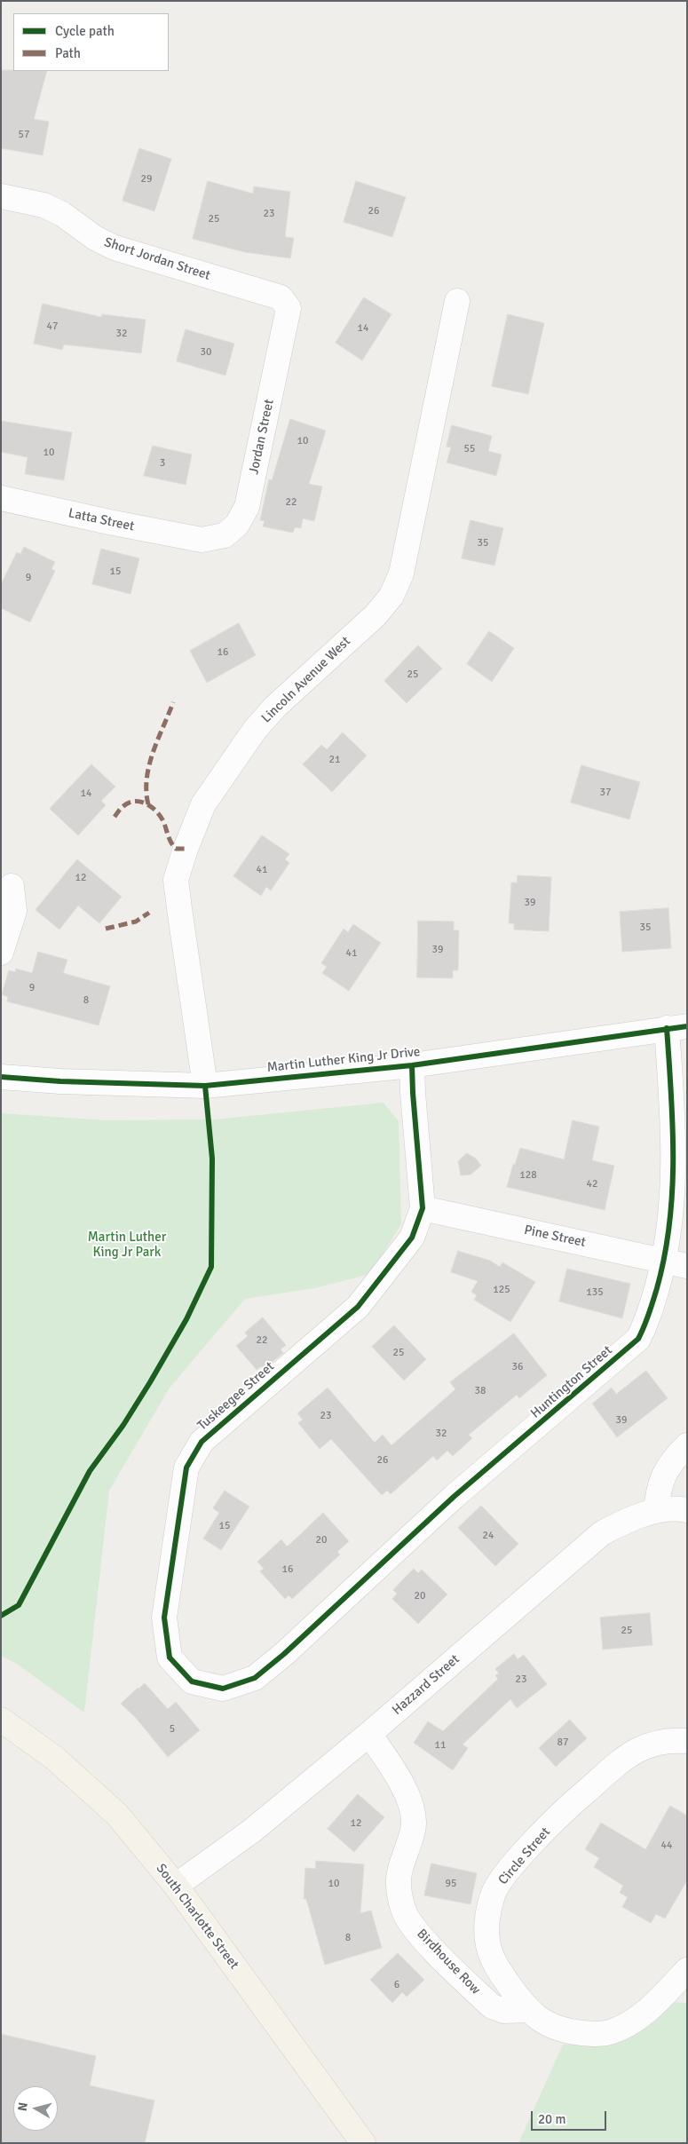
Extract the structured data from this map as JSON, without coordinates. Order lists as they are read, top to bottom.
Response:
{
  "streets": {
    "main road": ["South Charlotte Street"],
    "street": [
      "Short Jordan Street",
      "Jordan Street",
      "Latta Street",
      "Lincoln Avenue West",
      "Martin Luther King Jr Drive",
      "Pine Street",
      "Huntington Street",
      "Tuskeegee Street",
      "Hazzard Street",
      "Circle Street",
      "Birdhouse Row"
    ]
  },
  "crossings": [
    ["Short Jordan Street", "Jordan Street"],
    ["Jordan Street", "Latta Street"],
    ["Lincoln Avenue West", "Martin Luther King Jr Drive"],
    ["Martin Luther King Jr Drive", "Huntington Street"],
    ["Martin Luther King Jr Drive", "Tuskeegee Street"],
    ["Pine Street", "Huntington Street"],
    ["Pine Street", "Tuskeegee Street"],
    ["Huntington Street", "Tuskeegee Street"],
    ["Hazzard Street", "South Charlotte Street"],
    ["Hazzard Street", "Birdhouse Row"],
    ["Circle Street", "Birdhouse Row"]
  ],
  "parks": ["Martin Luther King Jr Park"],
  "house_numbers": [
    "57",
    "29",
    "26",
    "23",
    "25",
    "47",
    "14",
    "32",
    "30",
    "10",
    "55",
    "10",
    "3",
    "22",
    "35",
    "15",
    "9",
    "16",
    "25",
    "21",
    "37",
    "14",
    "41",
    "12",
    "39",
    "35",
    "39",
    "41",
    "9",
    "8",
    "128",
    "42",
    "125",
    "135",
    "22",
    "25",
    "36",
    "38",
    "23",
    "39",
    "32",
    "26",
    "15",
    "24",
    "20",
    "16",
    "20",
    "25",
    "23",
    "5",
    "87",
    "11",
    "12",
    "44",
    "10",
    "95",
    "8",
    "6"
  ],
  "legend": ["Cycle path", "Path"],
  "scale_bar": "20 m",
  "north": "left"
}
